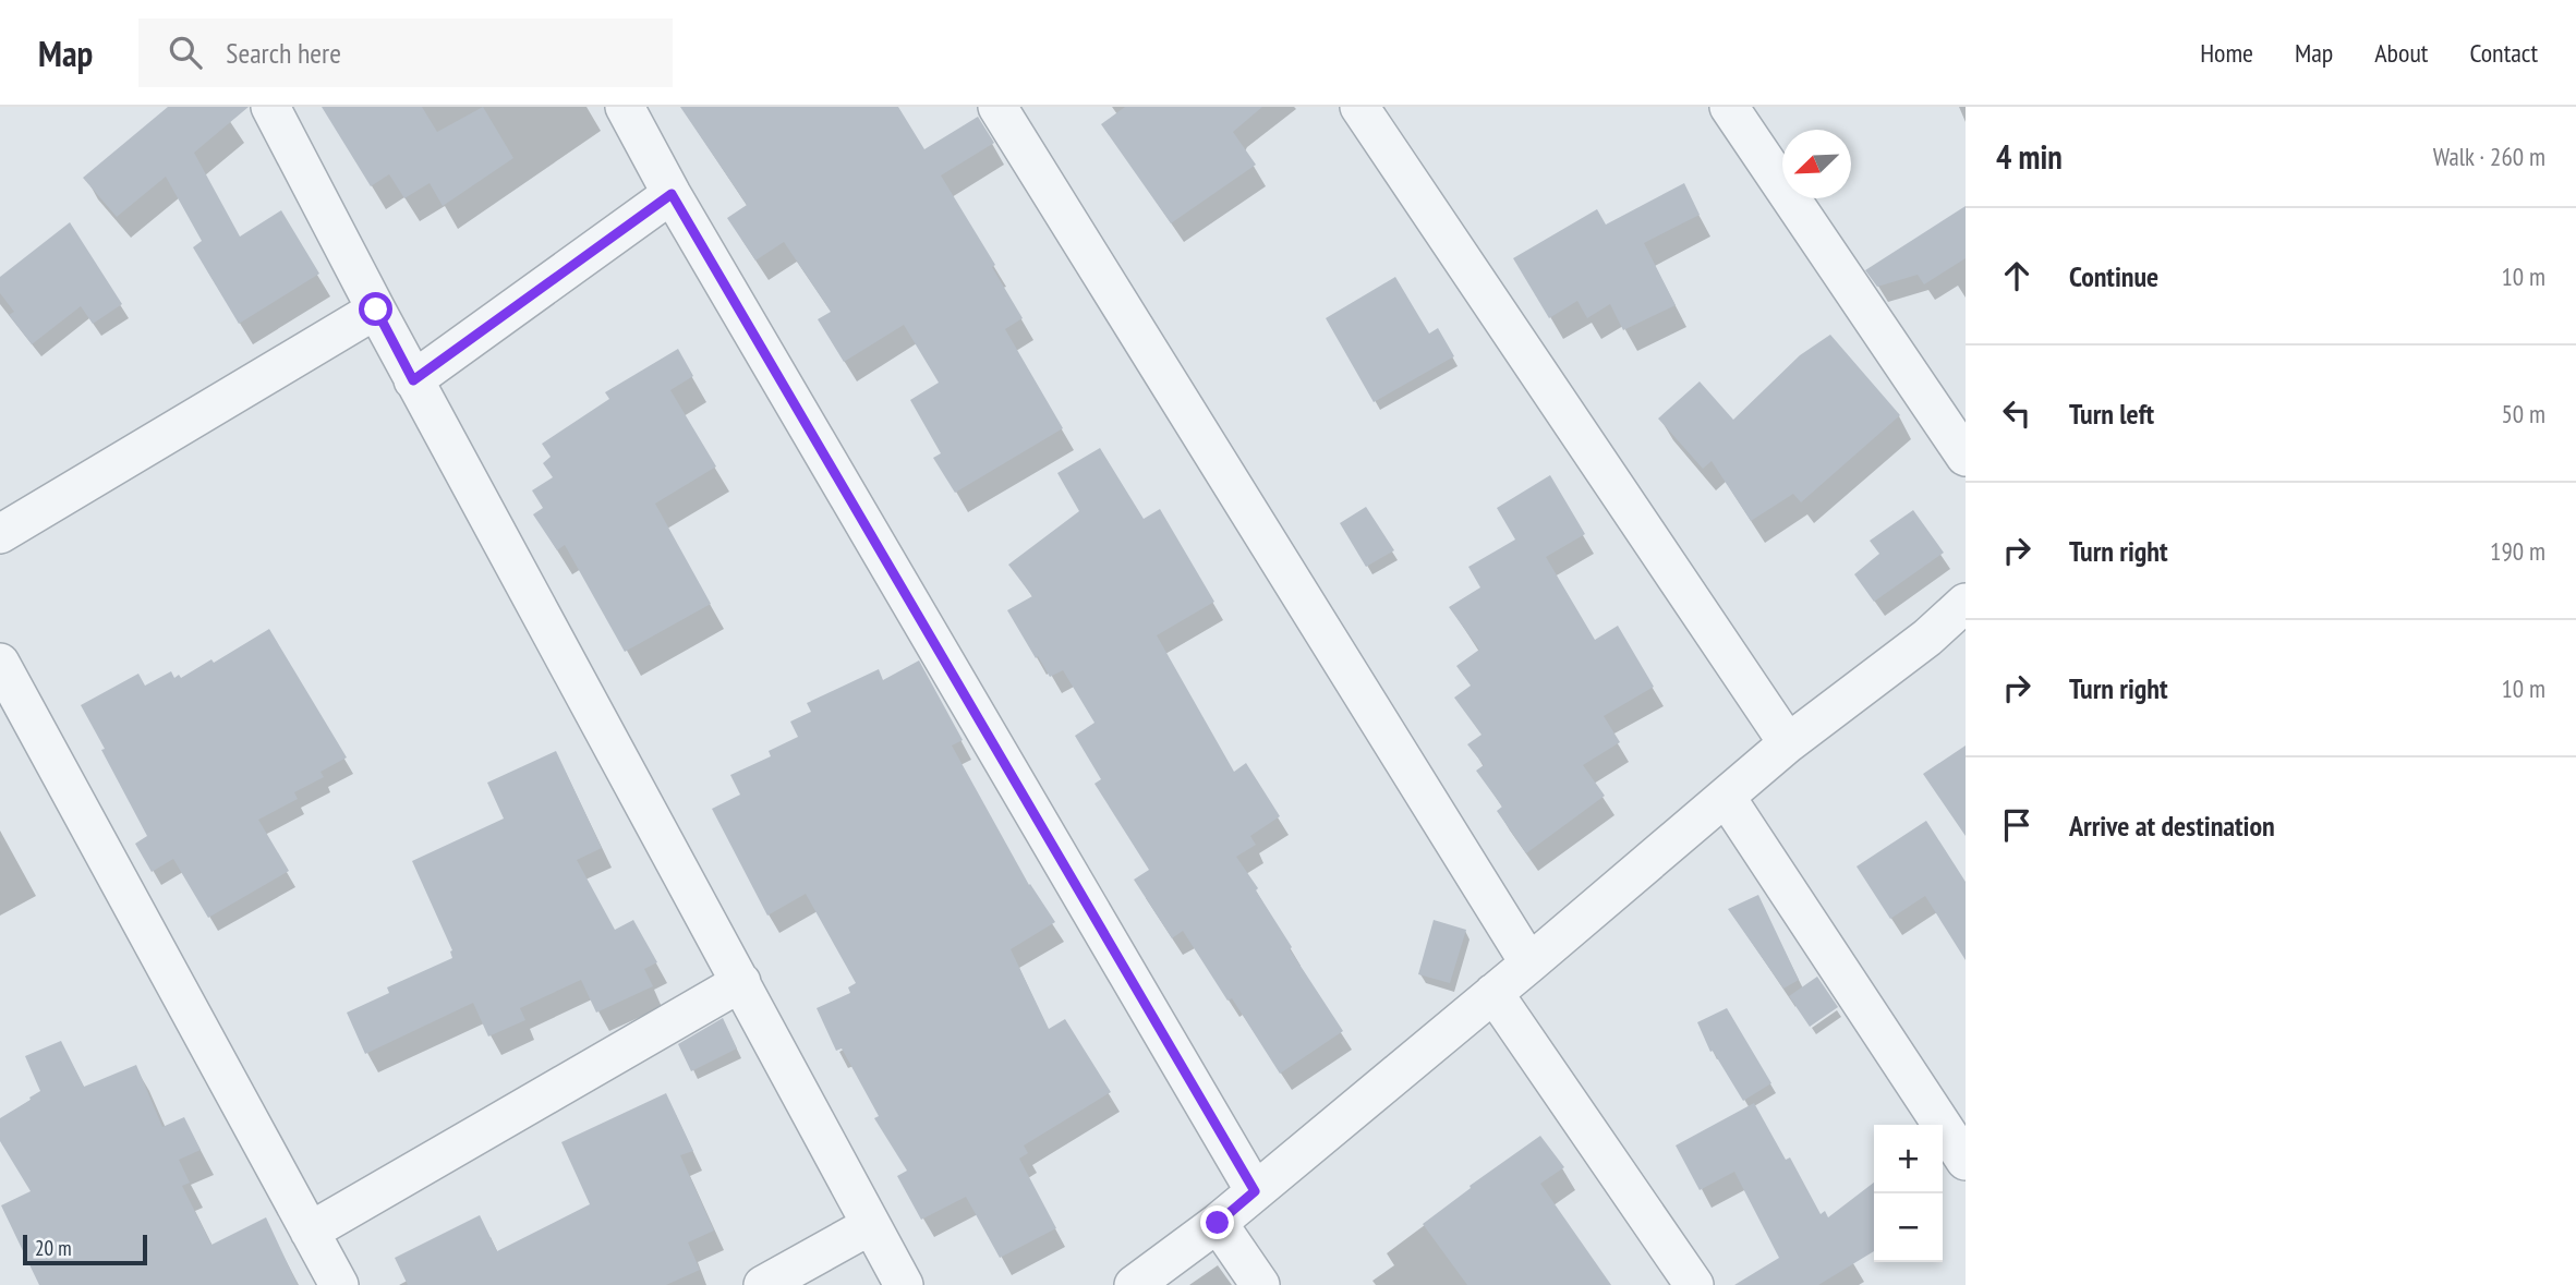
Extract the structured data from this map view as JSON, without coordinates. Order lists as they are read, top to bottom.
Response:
{
  "scale_bar": "20 m",
  "north": "bottom left",
  "page": {
    "header": "Map",
    "search": "Search here",
    "nav": [
      "Home",
      "Map",
      "About",
      "Contact"
    ],
    "heading": ["4 min", "Walk · 260 m"],
    "list": [
      ["Continue", "10 m"],
      ["Turn left", "50 m"],
      ["Turn right", "190 m"],
      ["Turn right", "10 m"],
      "Arrive at destination"
    ],
    "map_buttons": ["+", "−"],
    "scale": "20 m"
  }
}
